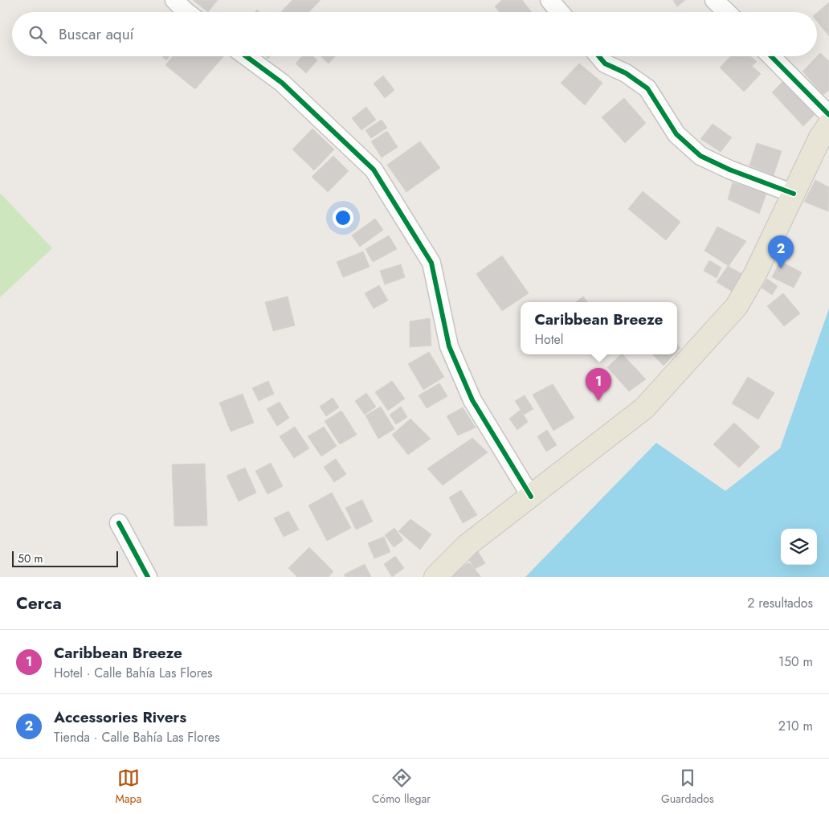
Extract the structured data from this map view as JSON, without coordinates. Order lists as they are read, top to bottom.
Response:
{
  "scale_bar": "50 m",
  "page": {
    "search": "Buscar aquí",
    "pins": ["2", "1"],
    "popup": ["Caribbean Breeze", "Hotel"],
    "scale": "50 m",
    "heading": ["Cerca", "2 resultados"],
    "list": [
      {
        "mark": "1",
        "name": "Caribbean Breeze",
        "note": "Hotel · Calle Bahía Las Flores",
        "value": "150 m"
      },
      {
        "mark": "2",
        "name": "Accessories Rivers",
        "note": "Tienda · Calle Bahía Las Flores",
        "value": "210 m"
      }
    ],
    "nav": ["Mapa", "Cómo llegar", "Guardados"]
  }
}
